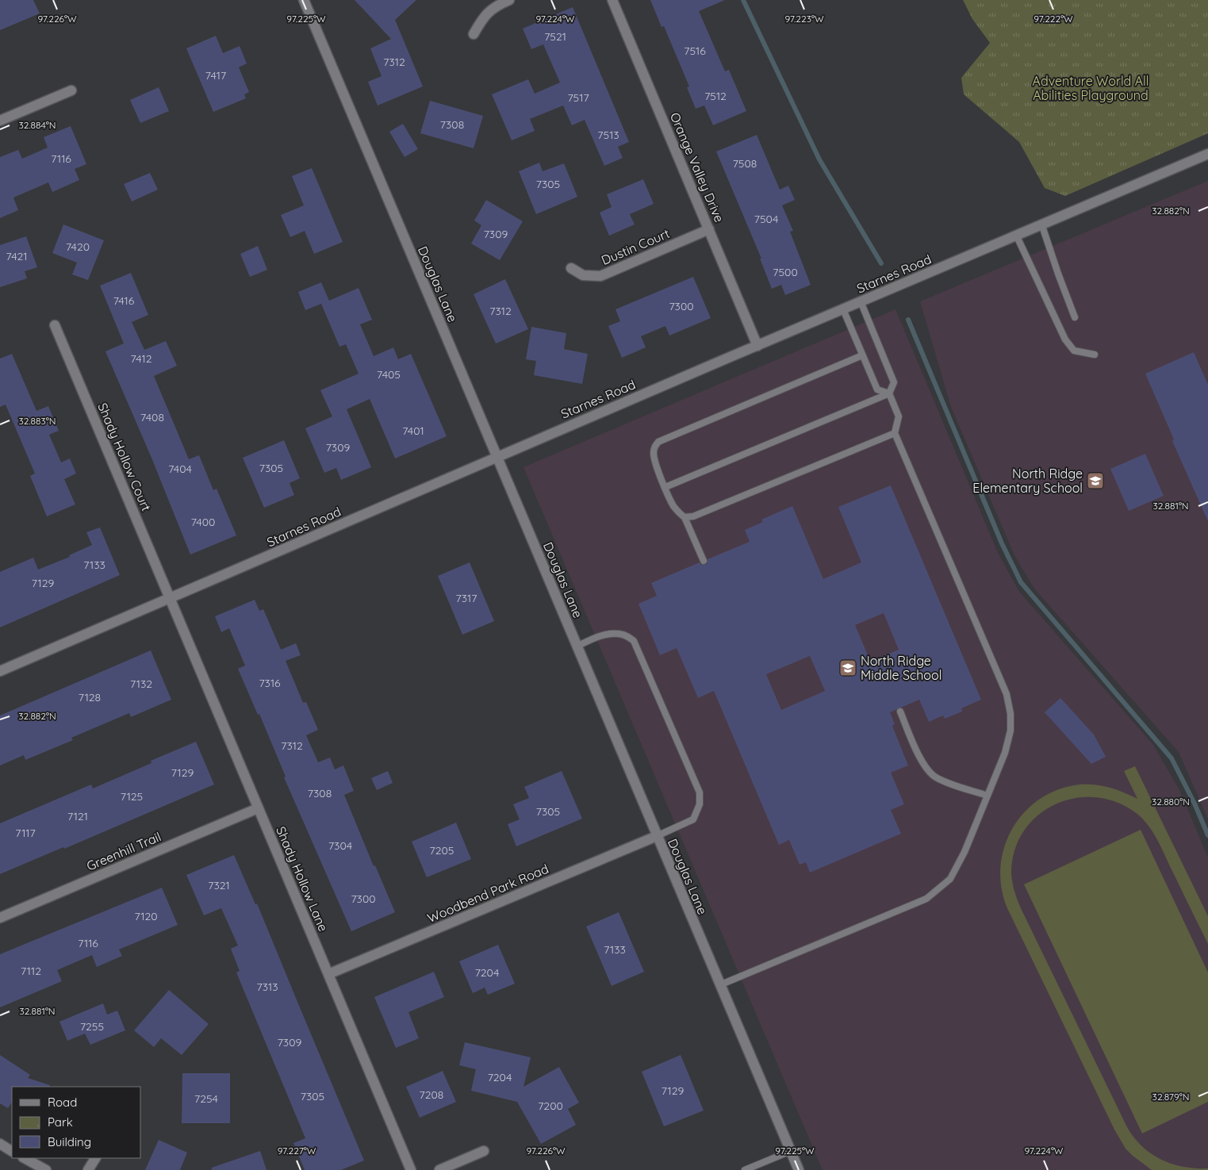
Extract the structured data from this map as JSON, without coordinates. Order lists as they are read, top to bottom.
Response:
{
  "streets": {
    "street": [
      "Orange Valley Drive",
      "Dustin Court",
      "Starnes Road",
      "Douglas Lane",
      "Shady Hollow Court",
      "Greenhill Trail",
      "Shady Hollow Lane",
      "Woodbend Park Road"
    ]
  },
  "crossings": [
    ["Orange Valley Drive", "Dustin Court"],
    ["Orange Valley Drive", "Starnes Road"],
    ["Starnes Road", "Douglas Lane"],
    ["Starnes Road", "Shady Hollow Court"],
    ["Starnes Road", "Shady Hollow Lane"],
    ["Douglas Lane", "Woodbend Park Road"],
    ["Shady Hollow Court", "Shady Hollow Lane"],
    ["Greenhill Trail", "Shady Hollow Lane"],
    ["Shady Hollow Lane", "Woodbend Park Road"]
  ],
  "parks": ["Adventure World All Abilities Playground"],
  "places": {
    "school or university": ["North Ridge Elementary School", "North Ridge Middle School"]
  },
  "house_numbers": [
    "7521",
    "7516",
    "7312",
    "7417",
    "7512",
    "7517",
    "7308",
    "7513",
    "7116",
    "7508",
    "7305",
    "7504",
    "7309",
    "7420",
    "7421",
    "7500",
    "7416",
    "7300",
    "7312",
    "7412",
    "7405",
    "7408",
    "7401",
    "7309",
    "7305",
    "7404",
    "7400",
    "7133",
    "7129",
    "7317",
    "7316",
    "7132",
    "7128",
    "7312",
    "7129",
    "7308",
    "7125",
    "7305",
    "7121",
    "7117",
    "7304",
    "7205",
    "7321",
    "7300",
    "7120",
    "7116",
    "7133",
    "7112",
    "7204",
    "7313",
    "7255",
    "7309",
    "7204",
    "7129",
    "7208",
    "7305",
    "7254",
    "7200"
  ],
  "legend": ["Road", "Park", "Building"],
  "coordinates": [
    "97.226°W",
    "97.225°W",
    "97.224°W",
    "97.223°W",
    "97.222°W",
    "32.884°N",
    "32.882°N",
    "32.883°N",
    "32.881°N",
    "32.880°N",
    "32.879°N",
    "97.227°W"
  ]
}
